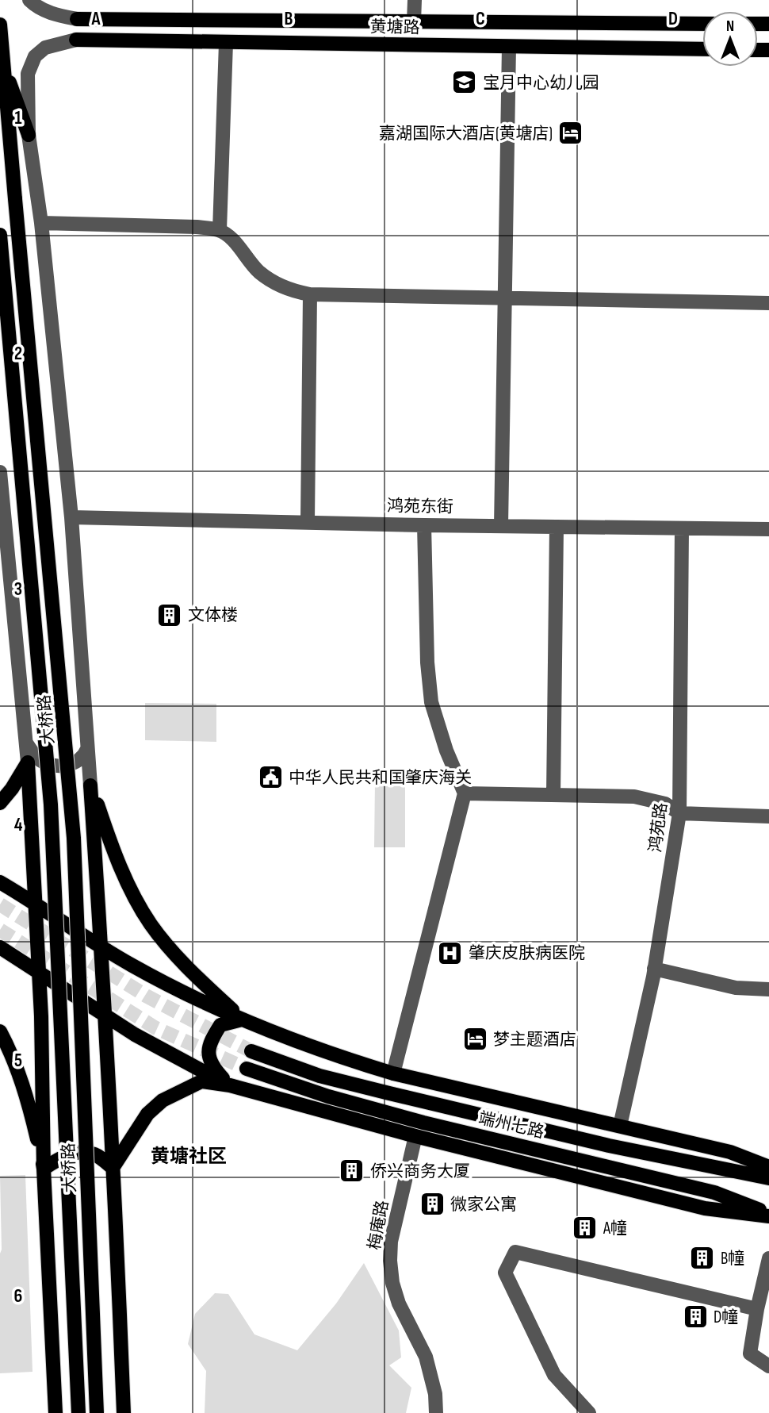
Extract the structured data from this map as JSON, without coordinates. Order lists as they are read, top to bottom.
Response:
{
  "streets": {
    "main road": ["黄塘路", "大桥路", "端州七路"],
    "street": ["鸿苑东街", "鸿苑路", "梅庵路"]
  },
  "crossings": [
    ["鸿苑东街", "鸿苑路"]
  ],
  "districts": ["黄塘社区"],
  "places": {
    "school or university": ["宝月中心幼儿园"],
    "hotel": ["嘉湖国际大酒店(黄塘店)", "梦主题酒店"],
    "building": [
      "文体楼",
      "侨兴商务大厦",
      "微家公寓",
      "A幢",
      "B幢",
      "D幢"
    ],
    "public building": ["中华人民共和国肇庆海关"],
    "hospital": ["肇庆皮肤病医院"]
  },
  "north": "top",
  "grid": {
    "columns": [
      "A",
      "B",
      "C",
      "D"
    ],
    "rows": [
      "1",
      "2",
      "3",
      "4",
      "5",
      "6"
    ]
  }
}
